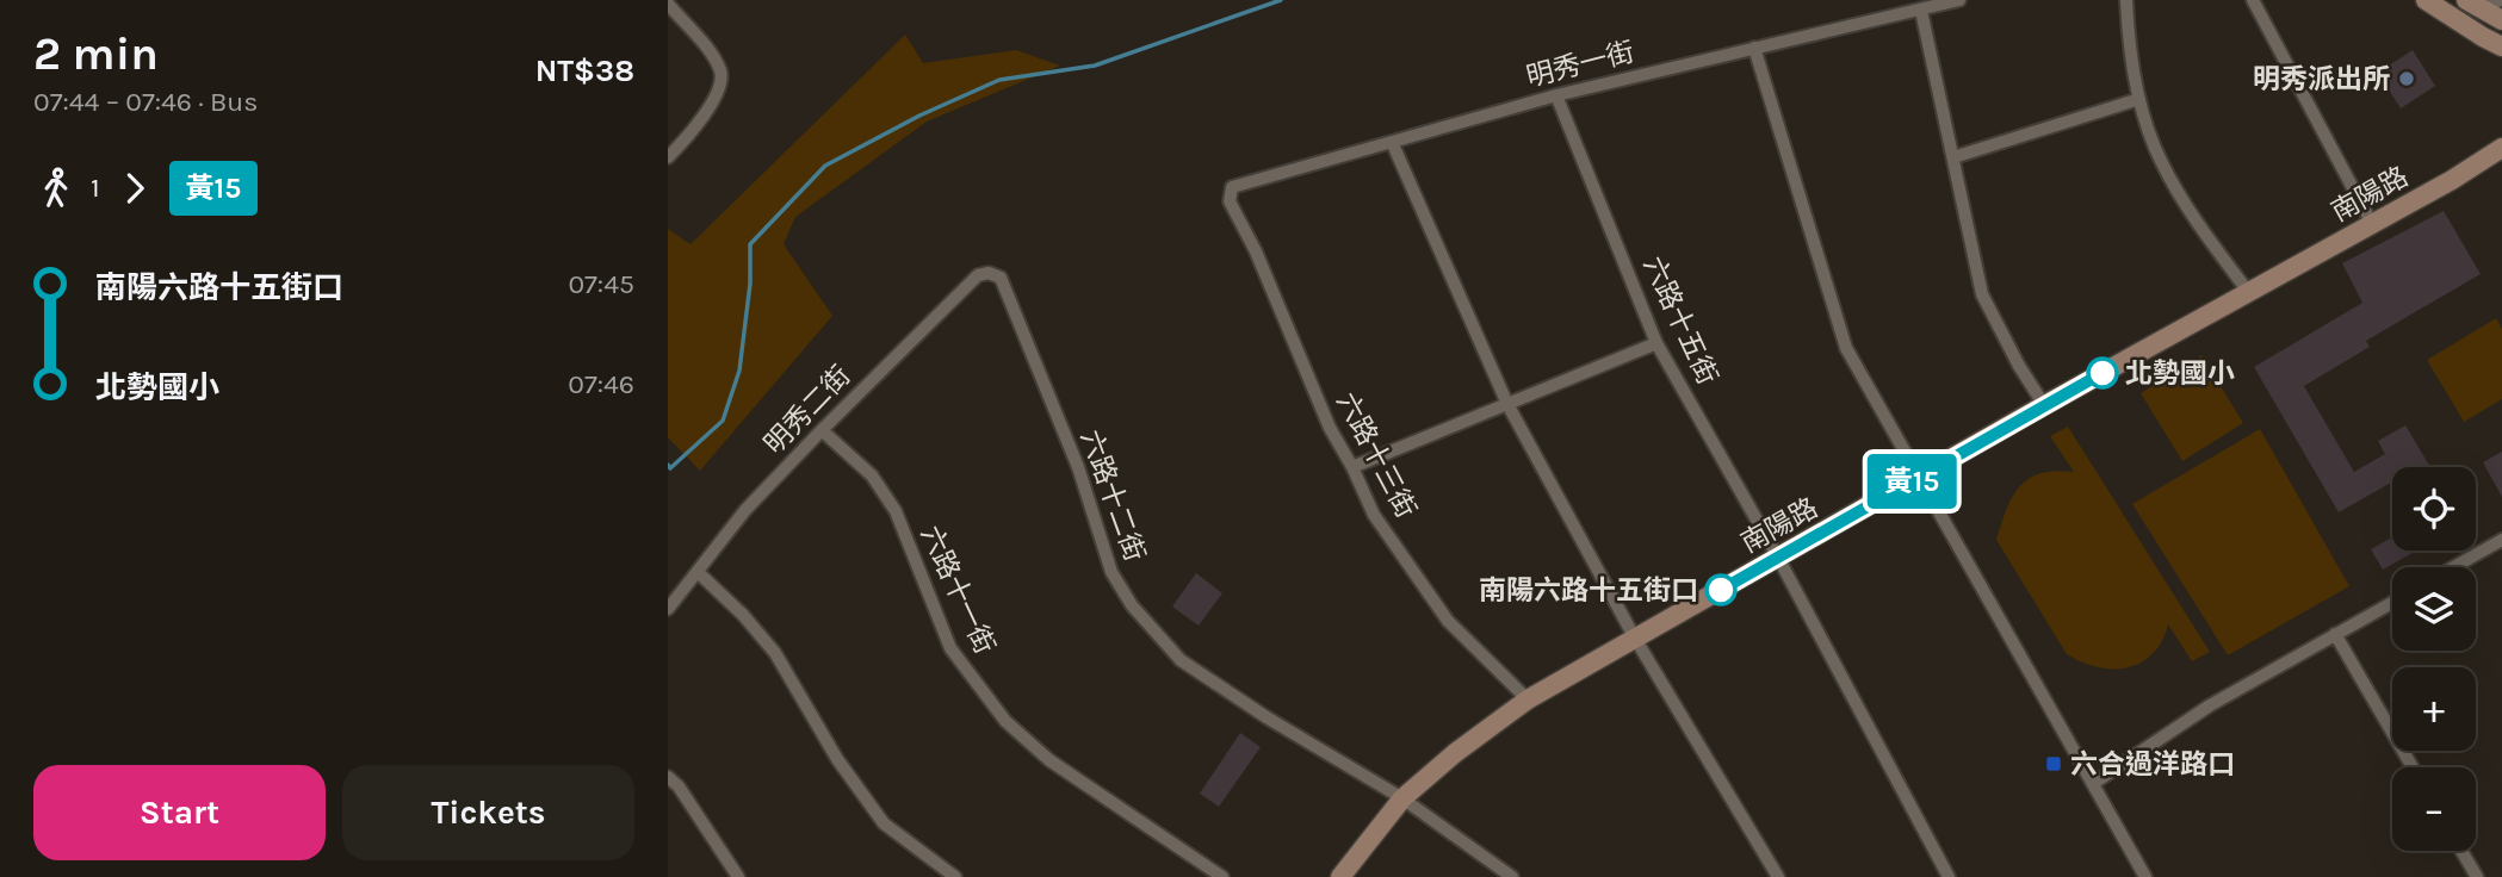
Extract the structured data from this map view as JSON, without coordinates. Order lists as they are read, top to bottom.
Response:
{
  "streets": {
    "street": [
      "明秀一街",
      "南陽路",
      "六路十五街",
      "明秀二街",
      "六路十三街",
      "六路十二街",
      "六路十一街"
    ]
  },
  "crossings": [
    ["明秀一街", "六路十五街"],
    ["明秀一街", "六路十三街"],
    ["南陽路", "六路十五街"],
    ["南陽路", "六路十三街"],
    ["南陽路", "六路十二街"],
    ["明秀二街", "六路十二街"],
    ["明秀二街", "六路十一街"]
  ],
  "places": {
    "other": ["明秀派出所", "北勢國小", "南陽六路十五街口"],
    "transit": ["六合過洋路口"]
  },
  "lines": ["bus line 黃15"],
  "page": {
    "heading": ["2 min", "07:44 – 07:46 · Bus", "NT$38"],
    "on_map": "黃15",
    "legs": ["1", "黃15"],
    "list": [
      {
        "name": "南陽六路十五街口",
        "value": "07:45"
      },
      {
        "name": "北勢國小",
        "value": "07:46"
      }
    ],
    "map_buttons": ["+", "−"],
    "buttons": ["Start", "Tickets"]
  }
}
